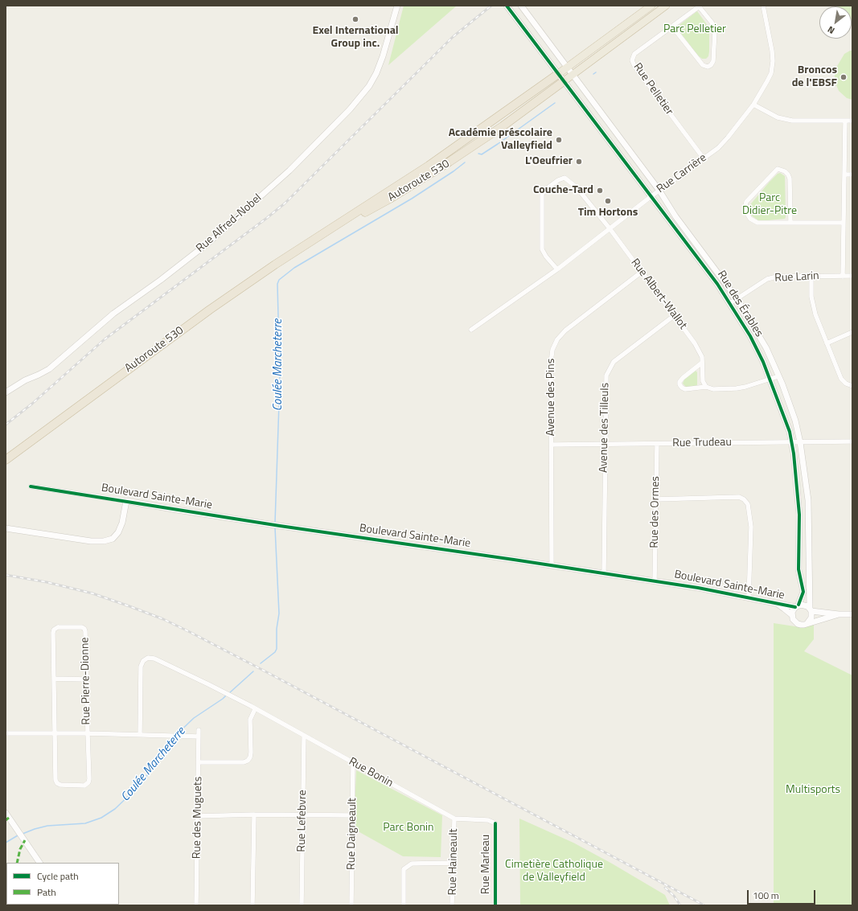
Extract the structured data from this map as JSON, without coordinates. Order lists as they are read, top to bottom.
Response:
{
  "streets": {
    "highway": ["Autoroute 530"],
    "street": [
      "Rue Pelletier",
      "Rue Carrière",
      "Rue Alfred-Nobel",
      "Rue Larin",
      "Rue Albert-Wallot",
      "Rue des Érables",
      "Avenue des Pins",
      "Avenue des Tilleuls",
      "Rue Trudeau",
      "Boulevard Sainte-Marie",
      "Rue des Ormes",
      "Rue Pierre-Dionne",
      "Rue Bonin",
      "Rue des Muguets",
      "Rue Lefebvre",
      "Rue Daigneault",
      "Rue Haineault",
      "Rue Marleau"
    ]
  },
  "crossings": [
    ["Rue Pelletier", "Rue Carrière"],
    ["Rue Carrière", "Rue Albert-Wallot"],
    ["Rue Carrière", "Rue des Érables"],
    ["Autoroute 530", "Rue des Érables"],
    ["Rue Larin", "Rue des Érables"],
    ["Rue Albert-Wallot", "Avenue des Pins"],
    ["Rue Albert-Wallot", "Avenue des Tilleuls"],
    ["Rue des Érables", "Rue Trudeau"],
    ["Rue des Érables", "Boulevard Sainte-Marie"],
    ["Avenue des Pins", "Rue Trudeau"],
    ["Avenue des Pins", "Boulevard Sainte-Marie"],
    ["Avenue des Tilleuls", "Rue Trudeau"],
    ["Avenue des Tilleuls", "Boulevard Sainte-Marie"],
    ["Rue Trudeau", "Rue des Ormes"],
    ["Boulevard Sainte-Marie", "Rue des Ormes"],
    ["Rue Bonin", "Rue Lefebvre"],
    ["Rue Bonin", "Rue Daigneault"],
    ["Rue Bonin", "Rue Haineault"],
    ["Rue Bonin", "Rue Marleau"]
  ],
  "water": ["Coulée Marcheterre"],
  "parks": [
    "Parc Pelletier",
    "Parc Didier-Pitre",
    "Multisports",
    "Parc Bonin",
    "Cimetière Catholique de Valleyfield"
  ],
  "places": [
    "Exel International Group inc.",
    "Broncos de l'EBSF",
    "Académie préscolaire Valleyfield",
    "L'Oeufrier",
    "Couche-Tard",
    "Tim Hortons"
  ],
  "legend": ["Cycle path", "Path"],
  "scale_bar": "100 m",
  "north": "bottom left"
}
